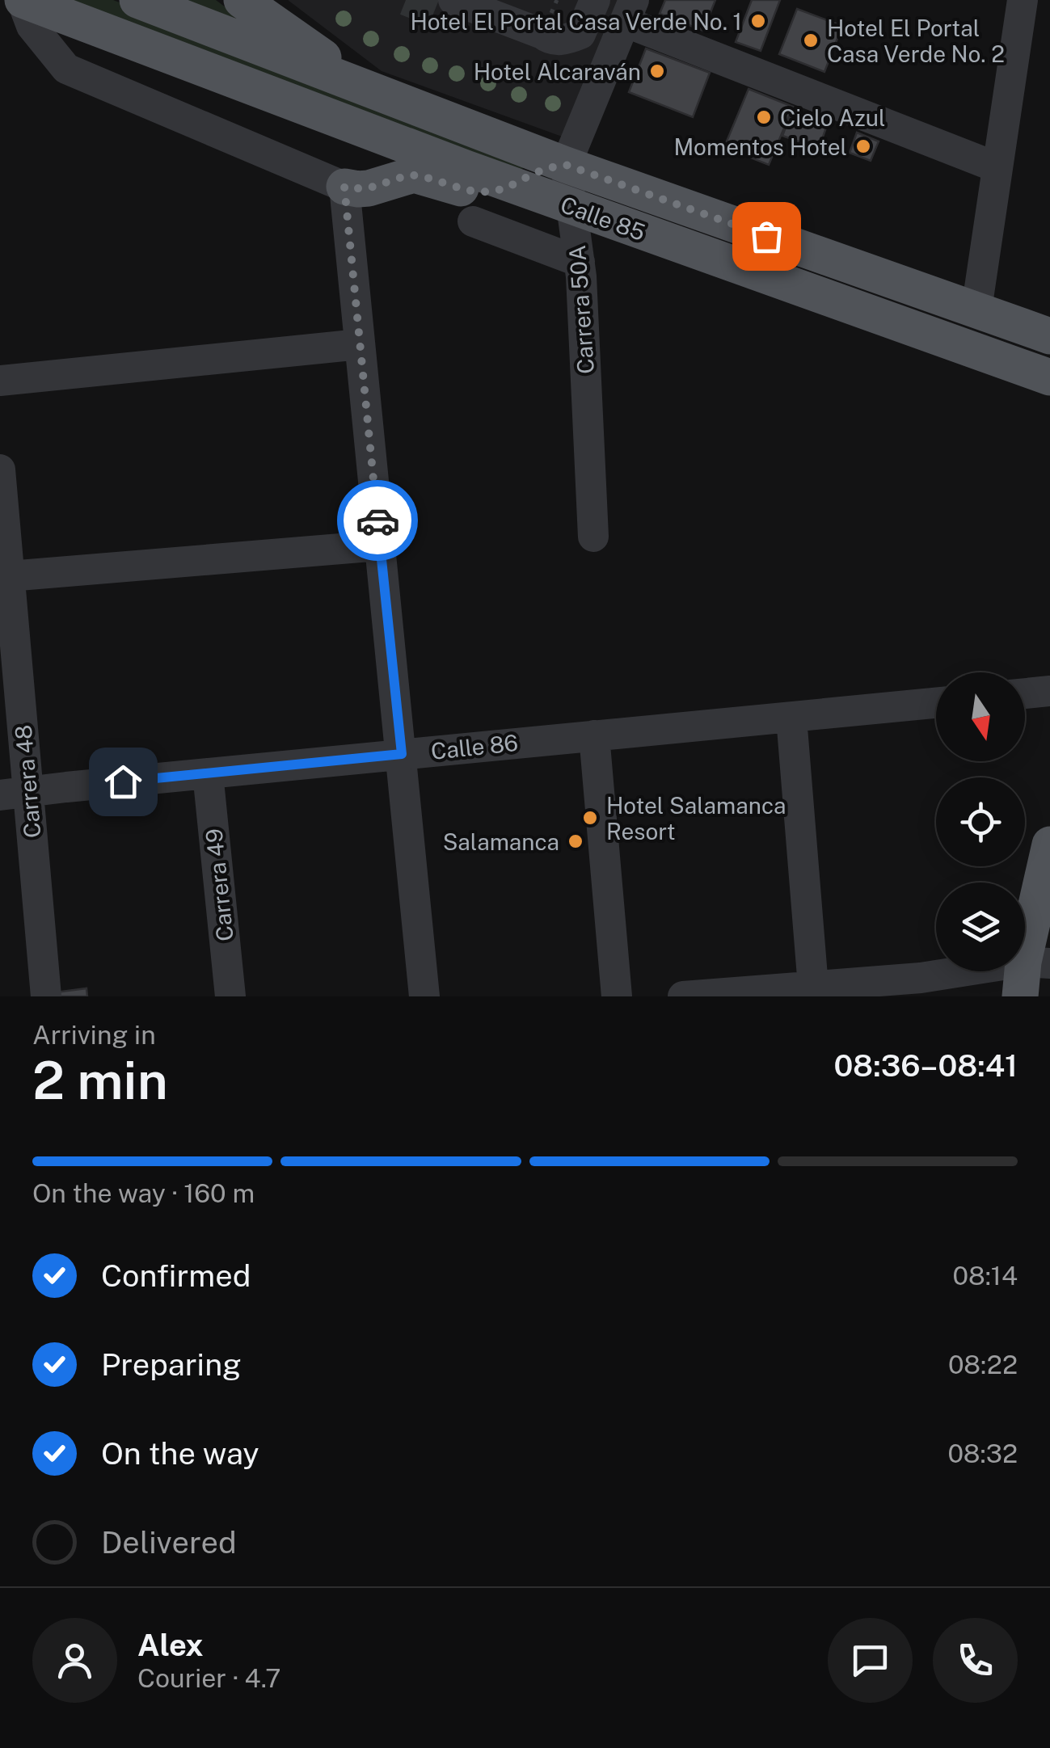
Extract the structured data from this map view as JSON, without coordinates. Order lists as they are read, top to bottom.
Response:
{
  "streets": {
    "main road": ["Calle 85"],
    "street": [
      "Carrera 50A",
      "Calle 86",
      "Carrera 48",
      "Carrera 49"
    ]
  },
  "crossings": [
    ["Calle 85", "Carrera 50A"],
    ["Calle 86", "Carrera 48"],
    ["Calle 86", "Carrera 49"]
  ],
  "places": [
    "Hotel El Portal Casa Verde No. 1",
    "Hotel El Portal Casa Verde No. 2",
    "Hotel Alcaraván",
    "Cielo Azul",
    "Momentos Hotel",
    "Hotel Salamanca Resort",
    "Salamanca"
  ],
  "north": "bottom",
  "page": {
    "heading": ["2 min", "Arriving in", "08:36–08:41"],
    "panel": ["Alex", "Courier · 4.7"],
    "bar": "On the way · 160 m",
    "list": [
      ["Confirmed", "08:14"],
      ["Preparing", "08:22"],
      ["On the way", "08:32"],
      "Delivered"
    ]
  }
}
